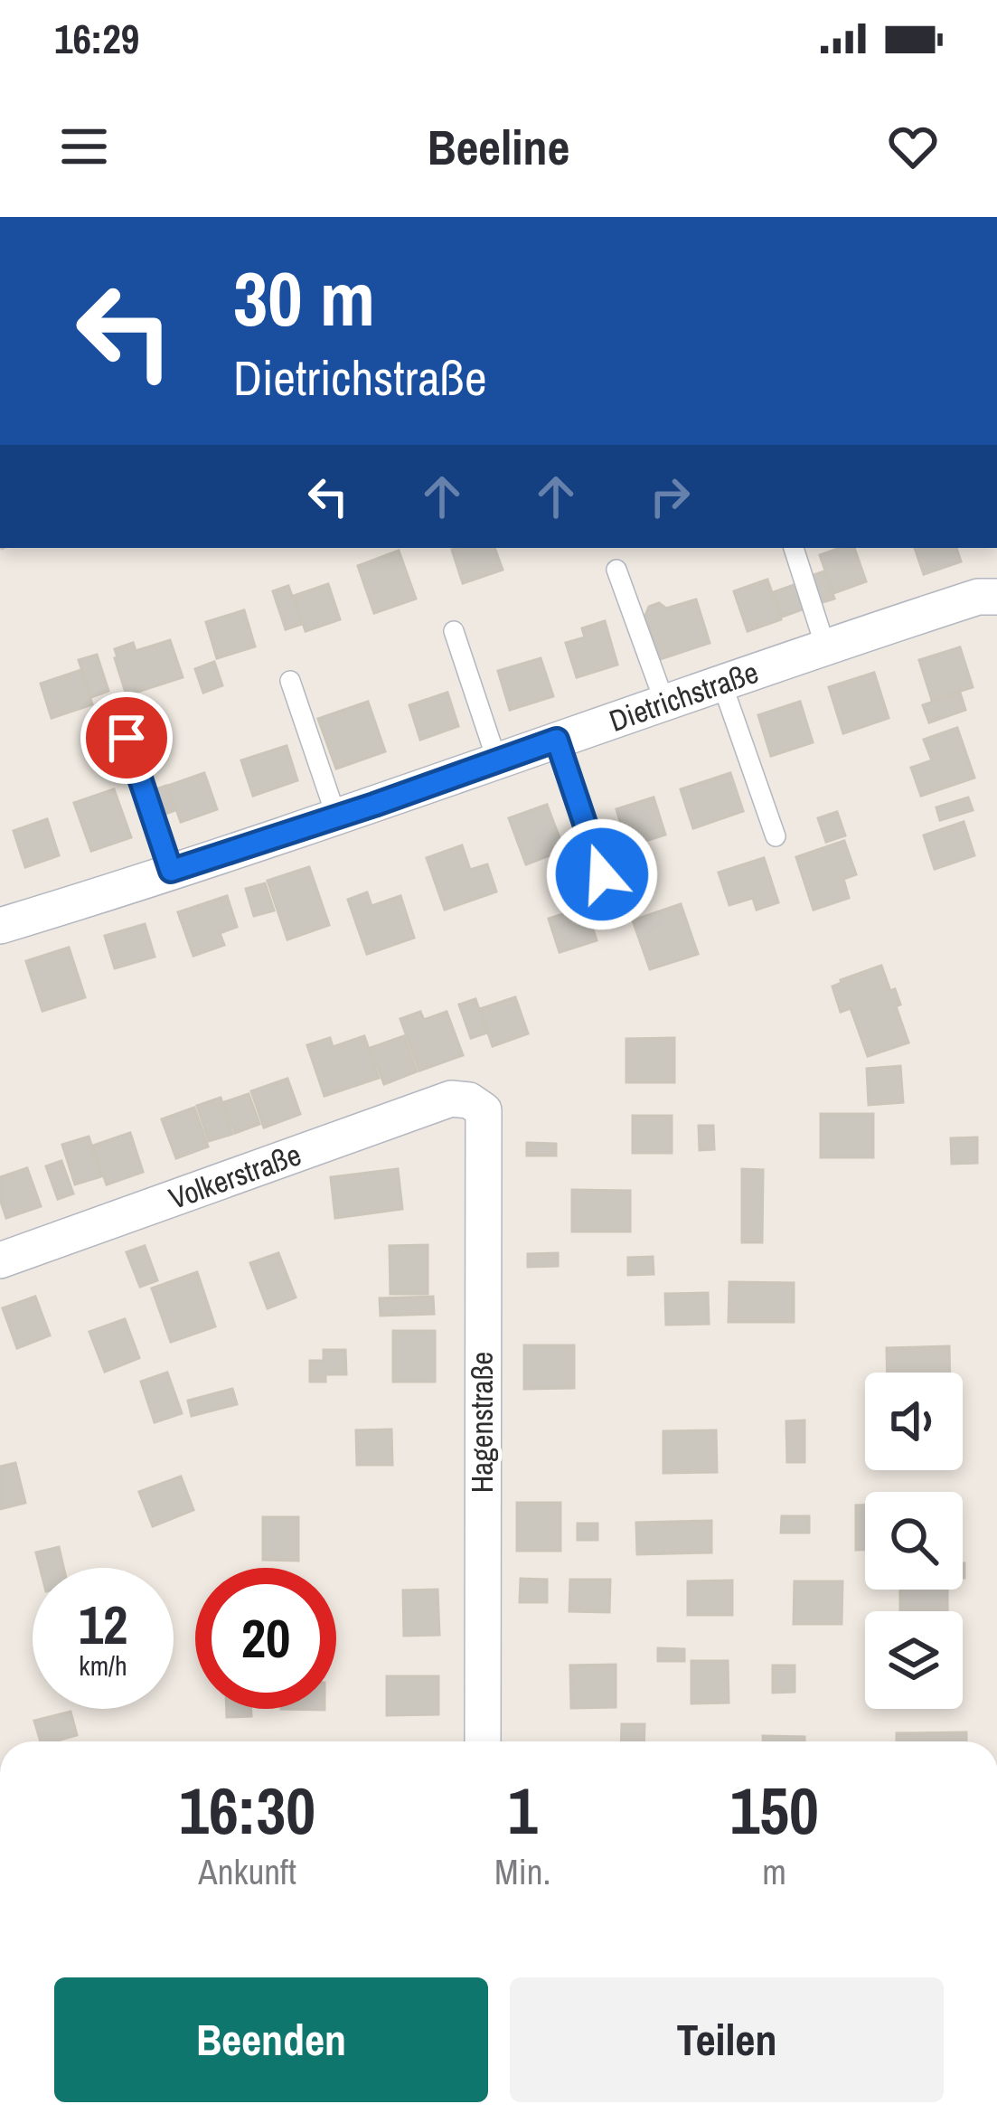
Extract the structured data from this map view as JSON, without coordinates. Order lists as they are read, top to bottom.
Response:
{
  "streets": {
    "street": ["Dietrichstraße", "Volkerstraße", "Hagenstraße"]
  },
  "crossings": [
    ["Volkerstraße", "Hagenstraße"]
  ],
  "page": {
    "status": "16:29",
    "header": "Beeline",
    "turn": ["30 m", "Dietrichstraße"],
    "speed": "12 km/h",
    "limit": "20",
    "eta": [
      "16:30",
      "Ankunft",
      "1",
      "Min.",
      "150",
      "m"
    ],
    "buttons": ["Beenden", "Teilen"]
  }
}
